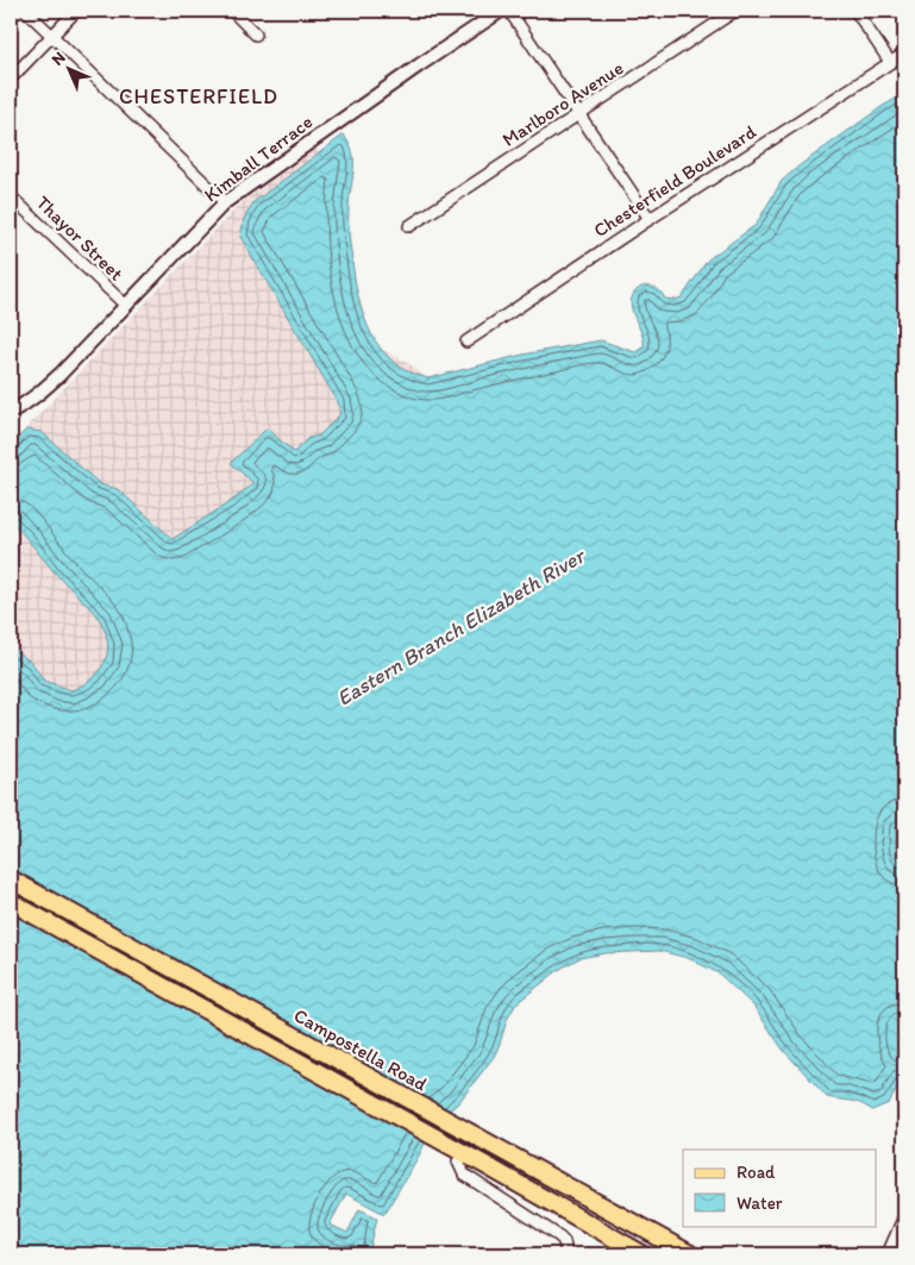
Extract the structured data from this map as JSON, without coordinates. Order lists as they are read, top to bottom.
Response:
{
  "streets": {
    "main road": ["Campostella Road"],
    "street": [
      "Marlboro Avenue",
      "Kimball Terrace",
      "Chesterfield Boulevard",
      "Thayor Street"
    ]
  },
  "crossings": [
    ["Kimball Terrace", "Thayor Street"]
  ],
  "districts": ["CHESTERFIELD"],
  "water": ["Eastern Branch Elizabeth River"],
  "legend": ["Road", "Water"],
  "north": "top left"
}
